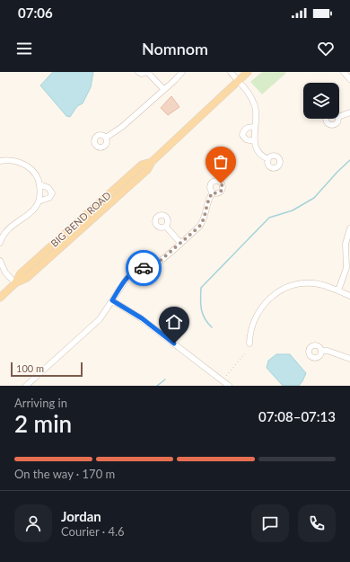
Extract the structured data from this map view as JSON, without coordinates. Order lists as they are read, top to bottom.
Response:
{
  "streets": {
    "main road": ["BIG BEND ROAD"]
  },
  "scale_bar": "100 m",
  "page": {
    "status": "07:06",
    "header": "Nomnom",
    "scale": "100 m",
    "heading": ["2 min", "Arriving in", "07:08–07:13"],
    "panel": ["Jordan", "Courier · 4.6"],
    "bar": "On the way · 170 m"
  }
}
